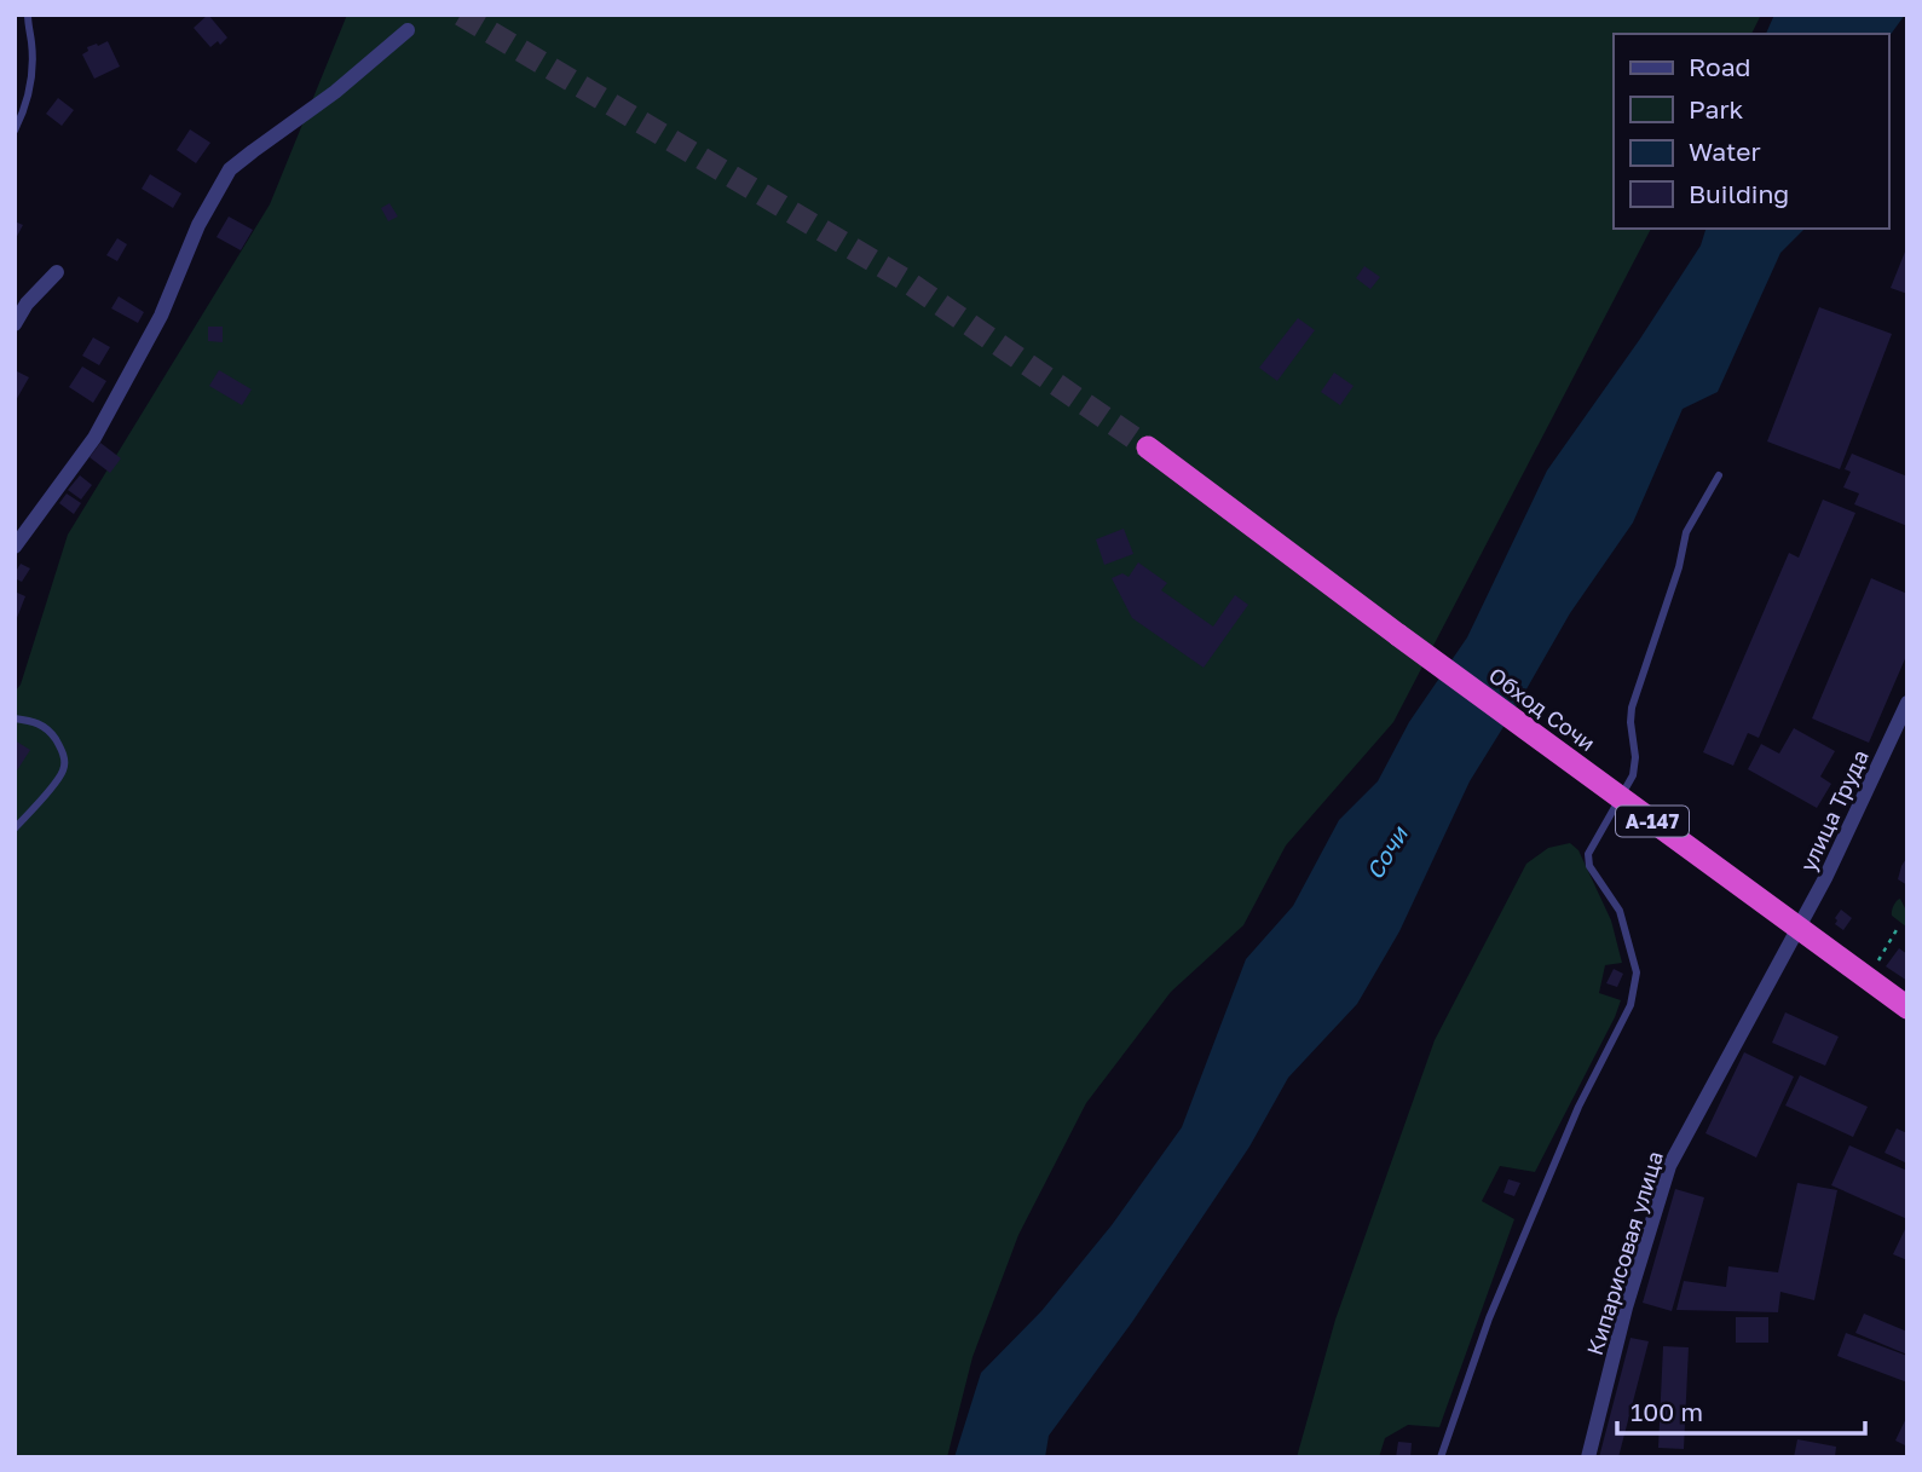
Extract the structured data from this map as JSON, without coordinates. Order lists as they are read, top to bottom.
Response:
{
  "streets": {
    "highway": ["Обход Сочи", "А-147"],
    "street": ["улица Труда", "Кипарисовая улица"]
  },
  "crossings": [
    ["улица Труда", "Кипарисовая улица"]
  ],
  "water": ["Сочи"],
  "legend": [
    "Road",
    "Park",
    "Water",
    "Building"
  ],
  "scale_bar": "100 m"
}
